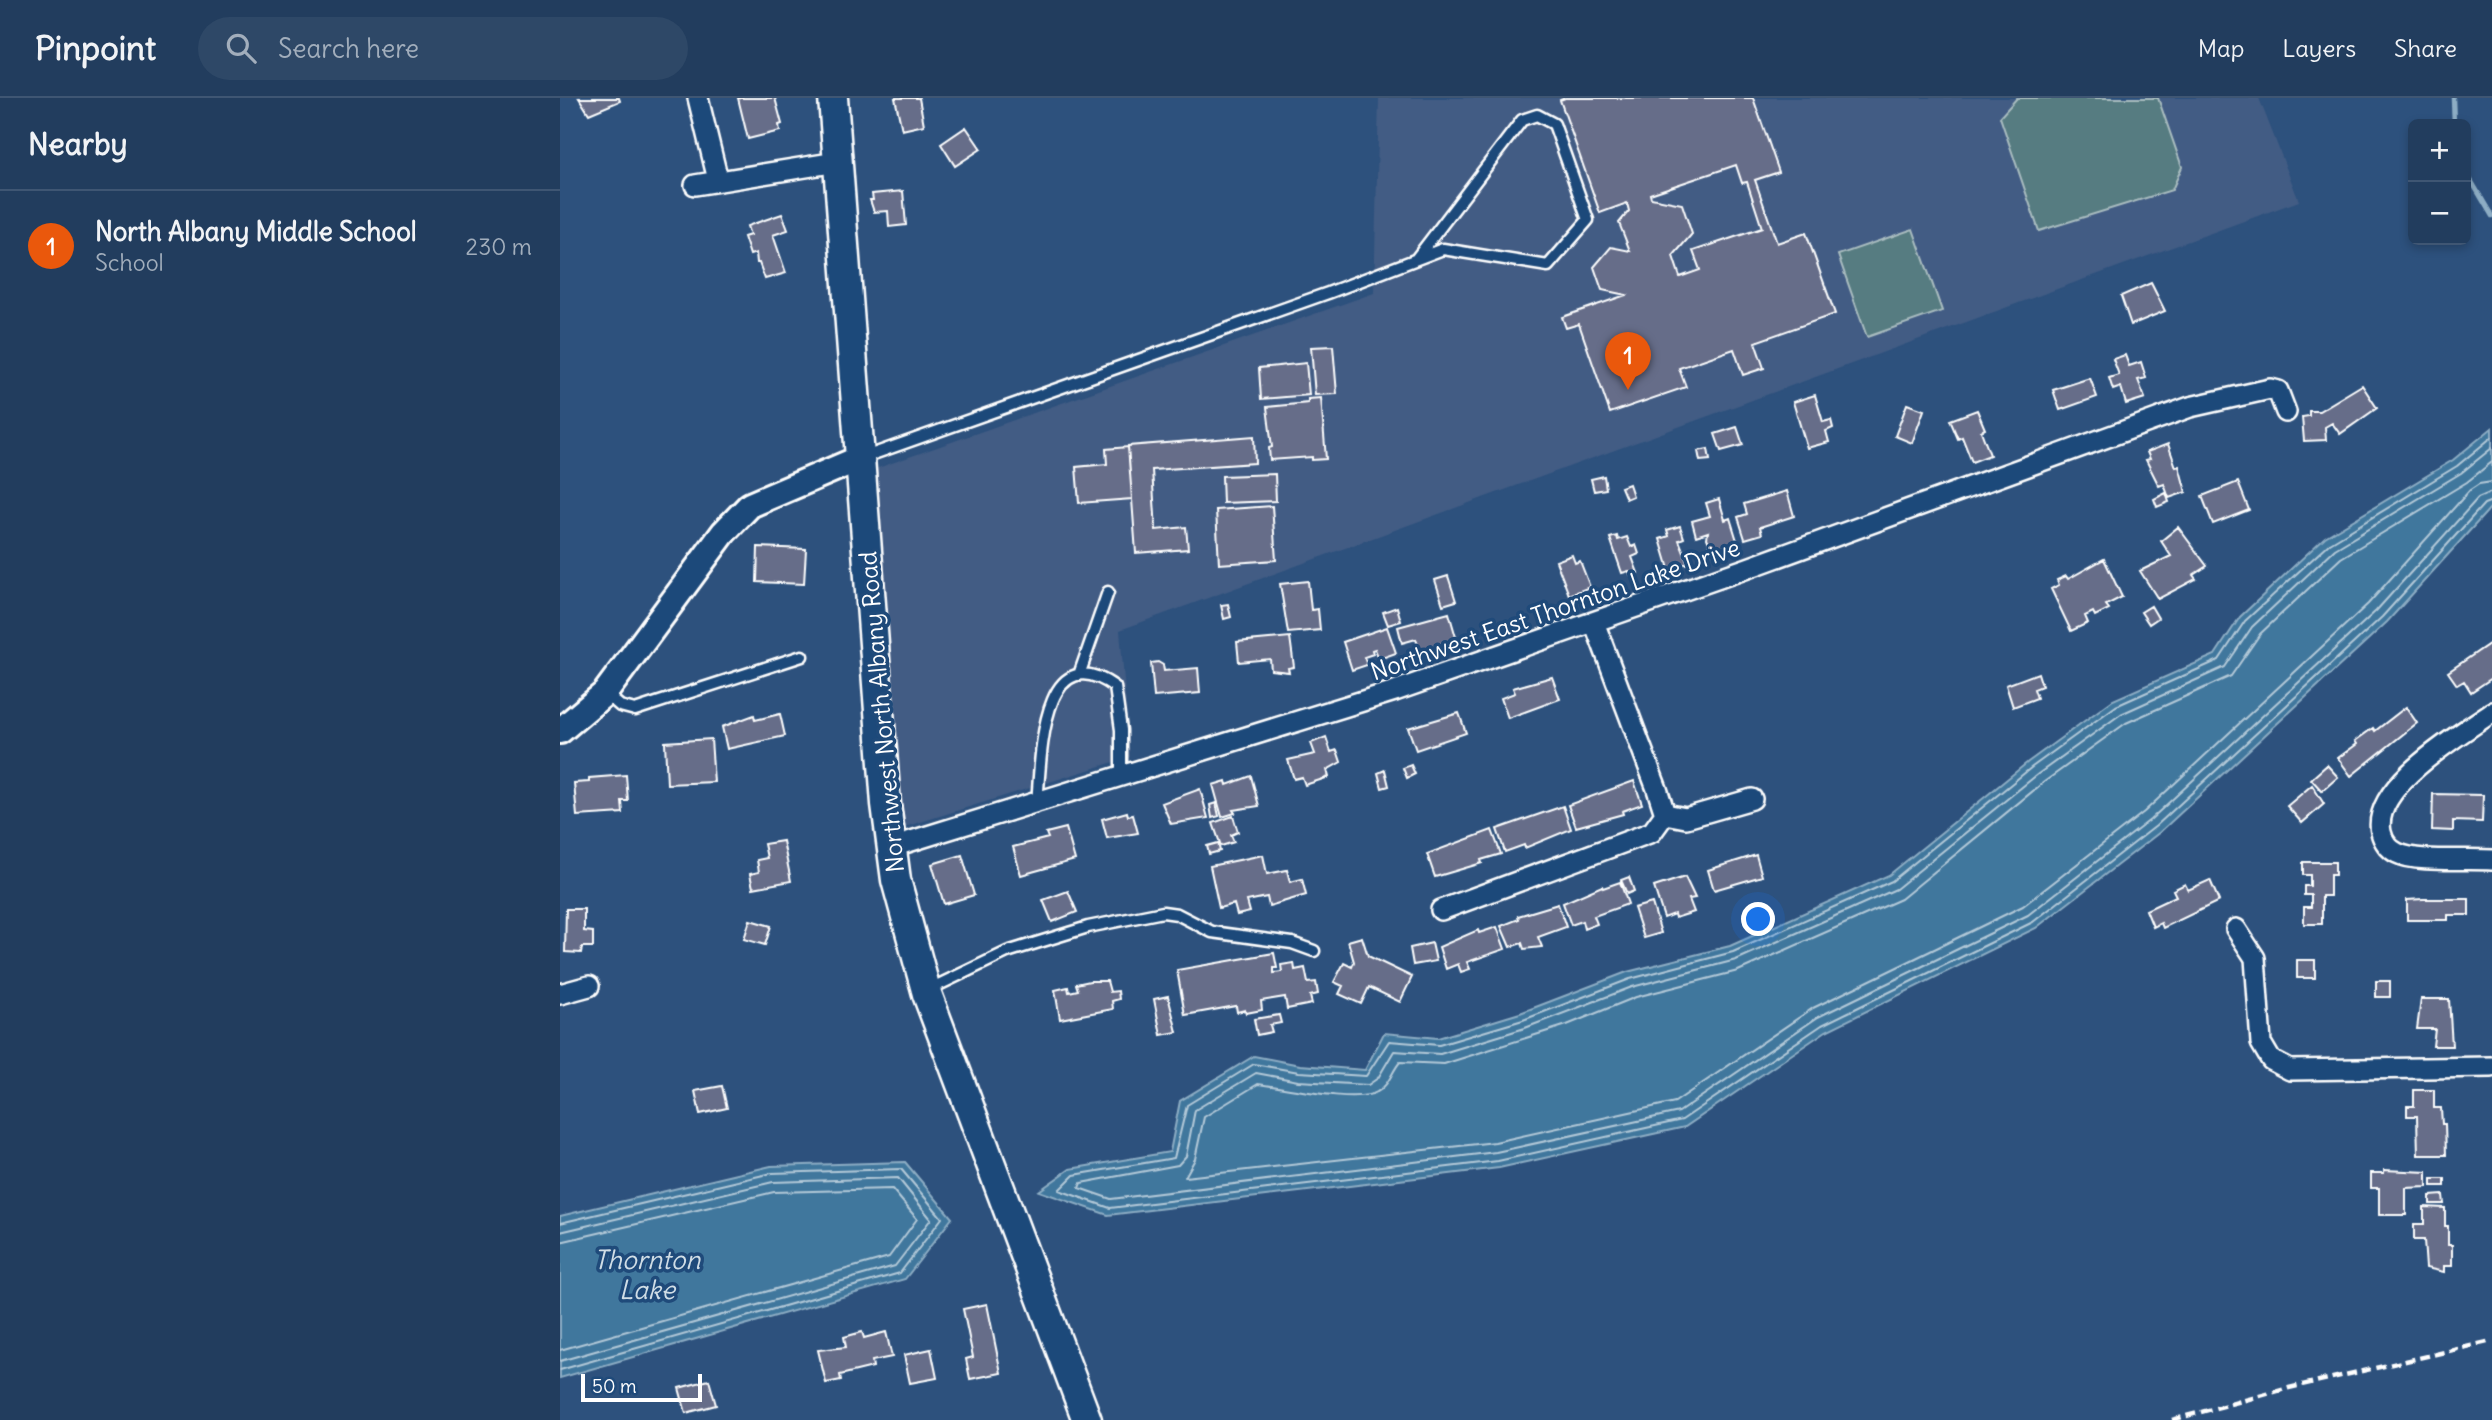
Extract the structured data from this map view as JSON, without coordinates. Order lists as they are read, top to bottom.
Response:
{
  "streets": {
    "main road": ["Northwest North Albany Road"],
    "street": ["Northwest East Thornton Lake Drive"]
  },
  "crossings": [
    ["Northwest East Thornton Lake Drive", "Northwest North Albany Road"]
  ],
  "water": ["Thornton Lake"],
  "scale_bar": "50 m",
  "page": {
    "header": "Pinpoint",
    "search": "Search here",
    "nav": ["Map", "Layers", "Share"],
    "heading": "Nearby",
    "map_buttons": ["+", "−"],
    "list": [
      {
        "mark": "1",
        "name": "North Albany Middle School",
        "note": "School",
        "value": "230 m"
      }
    ],
    "pins": "1",
    "scale": "50 m"
  }
}
